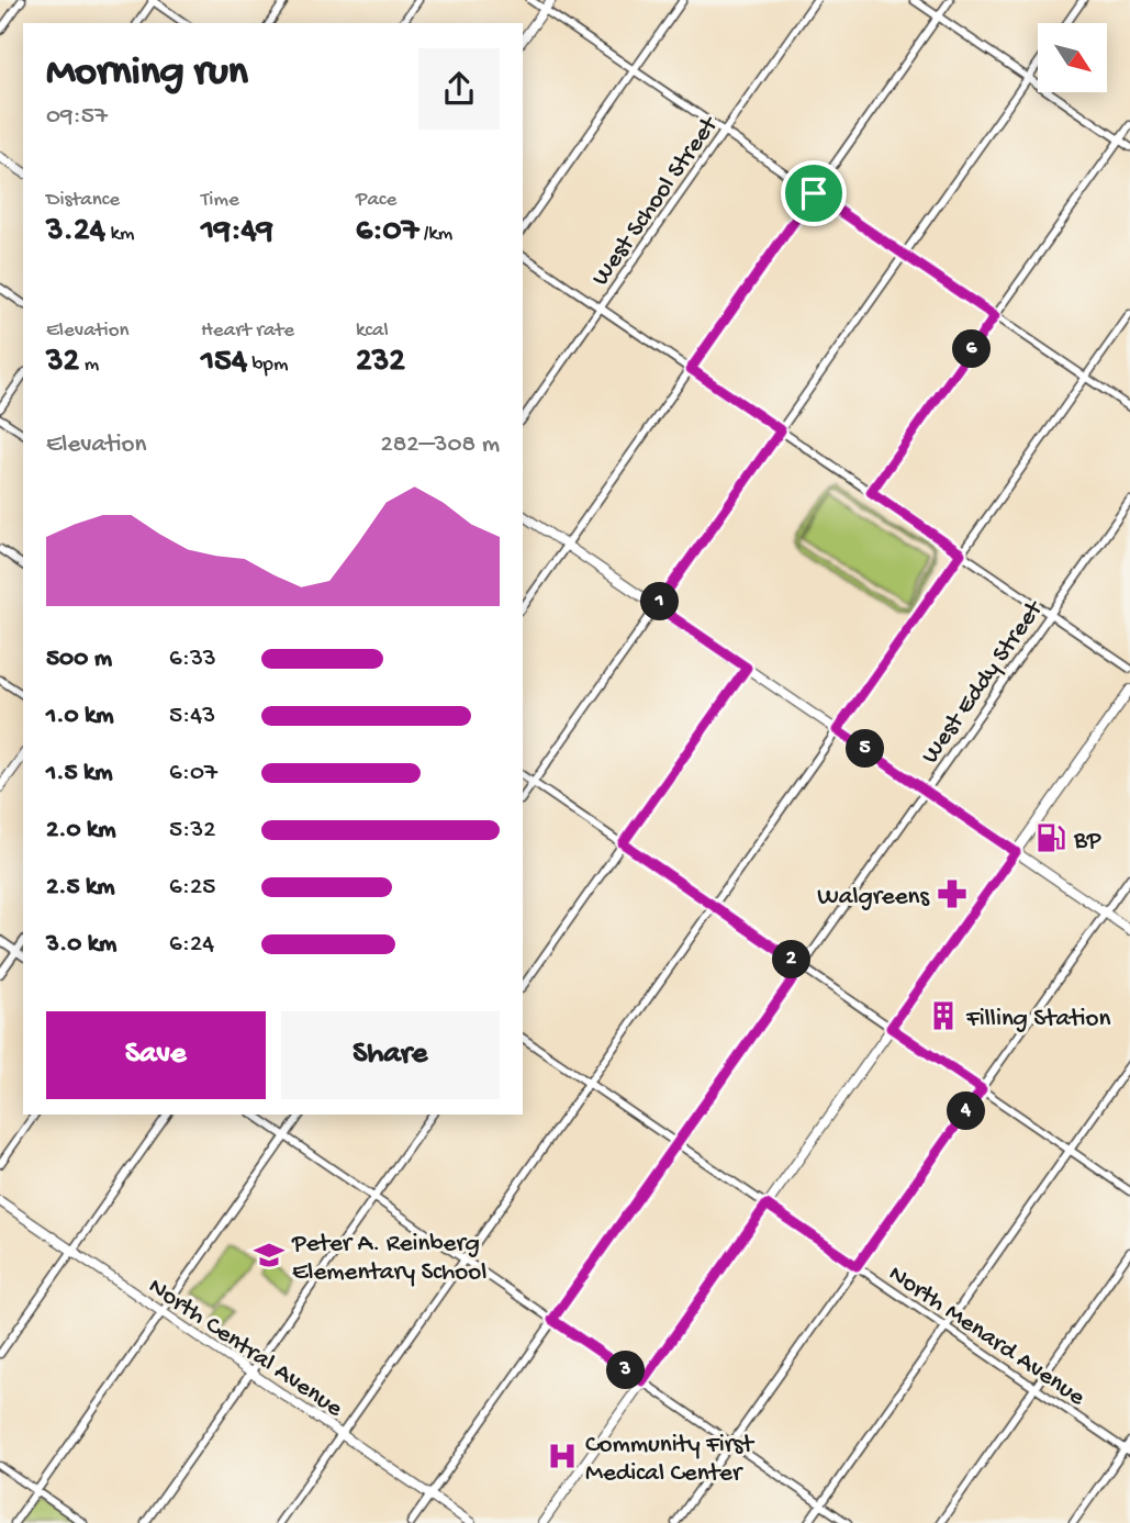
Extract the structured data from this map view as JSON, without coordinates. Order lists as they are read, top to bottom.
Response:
{
  "streets": {
    "street": [
      "West School Street",
      "West Eddy Street",
      "North Menard Avenue",
      "North Central Avenue"
    ]
  },
  "crossings": [
    ["West Eddy Street", "North Menard Avenue"],
    ["West Eddy Street", "North Central Avenue"]
  ],
  "places": {
    "fuel station": ["BP"],
    "pharmacy": ["Walgreens"],
    "building": ["Filling Station"],
    "school or university": ["Peter A. Reinberg Elementary School"],
    "hospital": ["Community First Medical Center"]
  },
  "north": "bottom right",
  "page": {
    "heading": ["Morning run", "09:57"],
    "stats": [
      ["Distance", "3.24 km"],
      ["Time", "19:49"],
      ["Pace", "6:07 /km"],
      ["Elevation", "32 m"],
      ["Heart rate", "154 bpm"],
      ["kcal", "232"]
    ],
    "pins": [
      "6",
      "1",
      "5",
      "2",
      "4",
      "3"
    ],
    "chart": ["Elevation", "282–308 m"],
    "list": [
      {
        "name": "500 m",
        "note": "6:33"
      },
      {
        "name": "1.0 km",
        "note": "5:43"
      },
      {
        "name": "1.5 km",
        "note": "6:07"
      },
      {
        "name": "2.0 km",
        "note": "5:32"
      },
      {
        "name": "2.5 km",
        "note": "6:25"
      },
      {
        "name": "3.0 km",
        "note": "6:24"
      }
    ],
    "buttons": ["Save", "Share"]
  }
}
